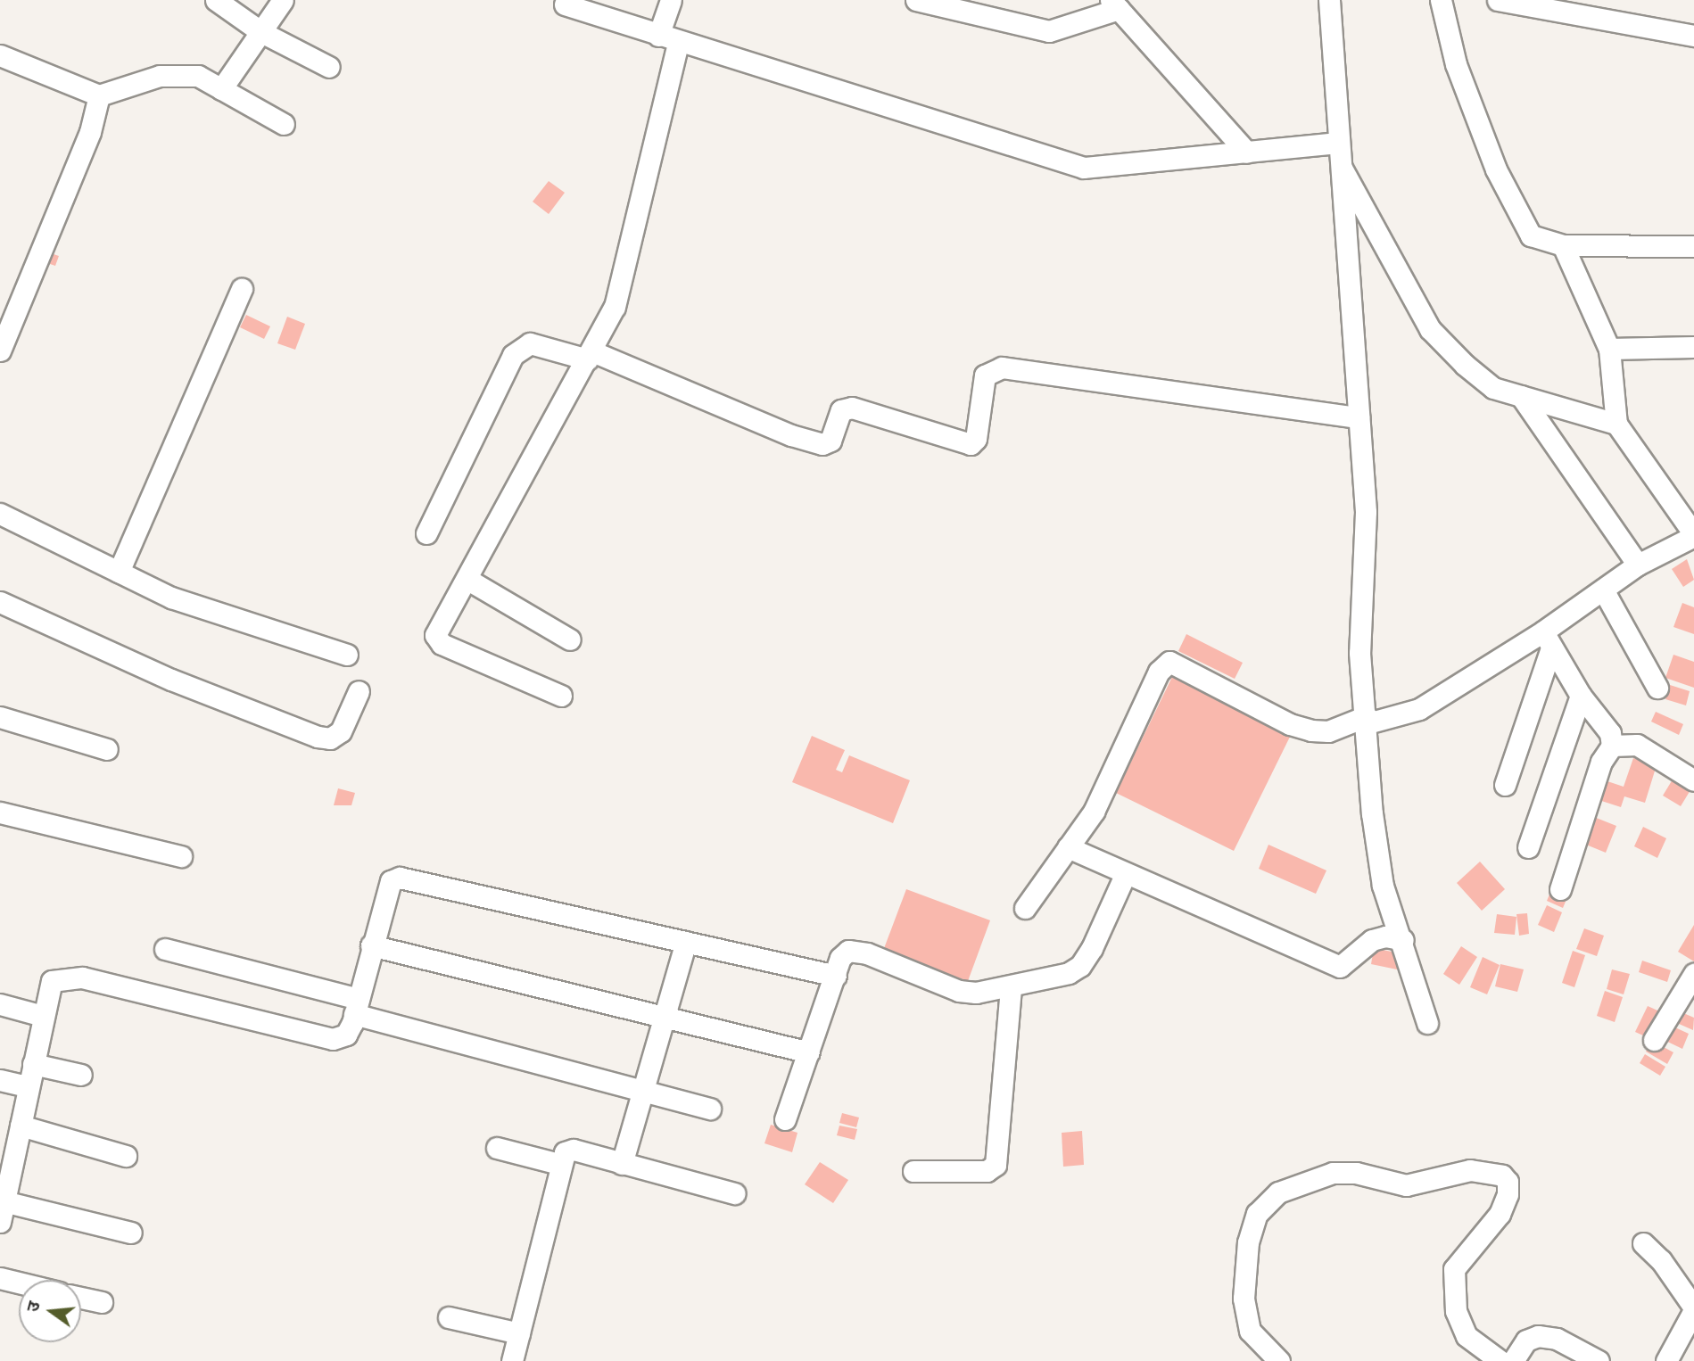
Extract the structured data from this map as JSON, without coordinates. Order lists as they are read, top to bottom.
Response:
{
  "north": "left"
}
